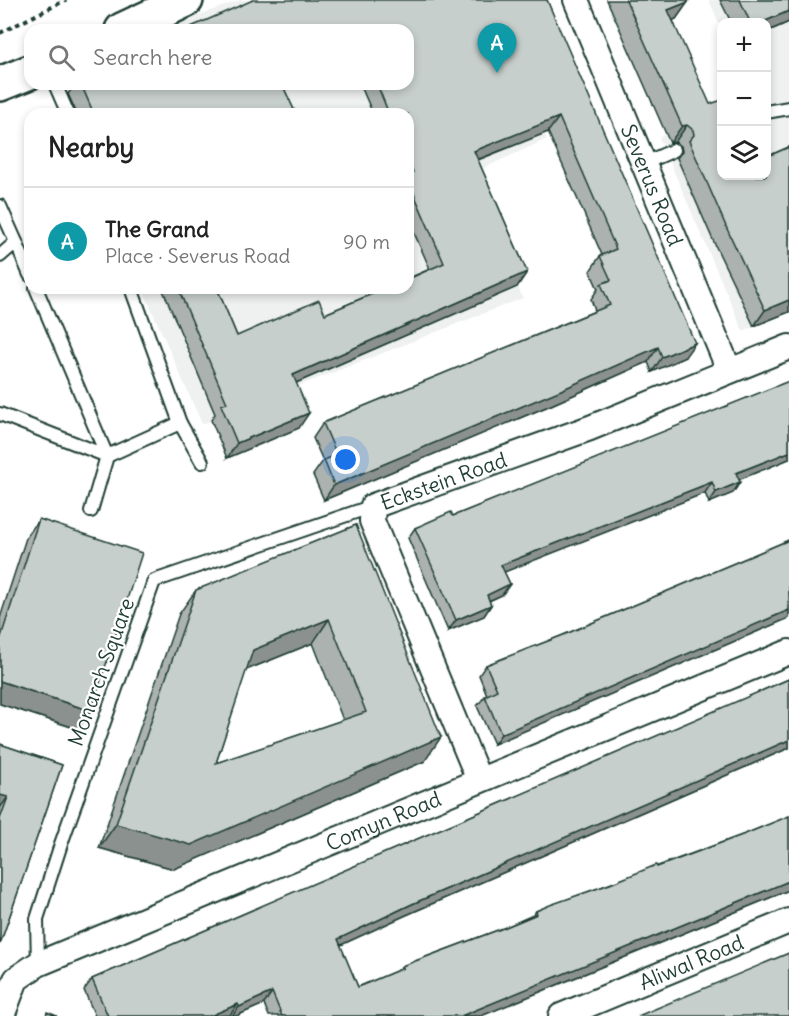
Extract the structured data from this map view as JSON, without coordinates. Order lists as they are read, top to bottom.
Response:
{
  "streets": {
    "street": [
      "Severus Road",
      "Eckstein Road",
      "Comyn Road",
      "Aliwal Road"
    ],
    "lane": ["Monarch Square"]
  },
  "crossings": [
    ["Severus Road", "Eckstein Road"],
    ["Eckstein Road", "Monarch Square"],
    ["Eckstein Road", "Comyn Road"],
    ["Monarch Square", "Comyn Road"]
  ],
  "page": {
    "map_buttons": ["+", "−"],
    "pins": "A",
    "search": "Search here",
    "heading": "Nearby",
    "list": [
      {
        "mark": "A",
        "name": "The Grand",
        "note": "Place · Severus Road",
        "value": "90 m"
      }
    ]
  }
}
